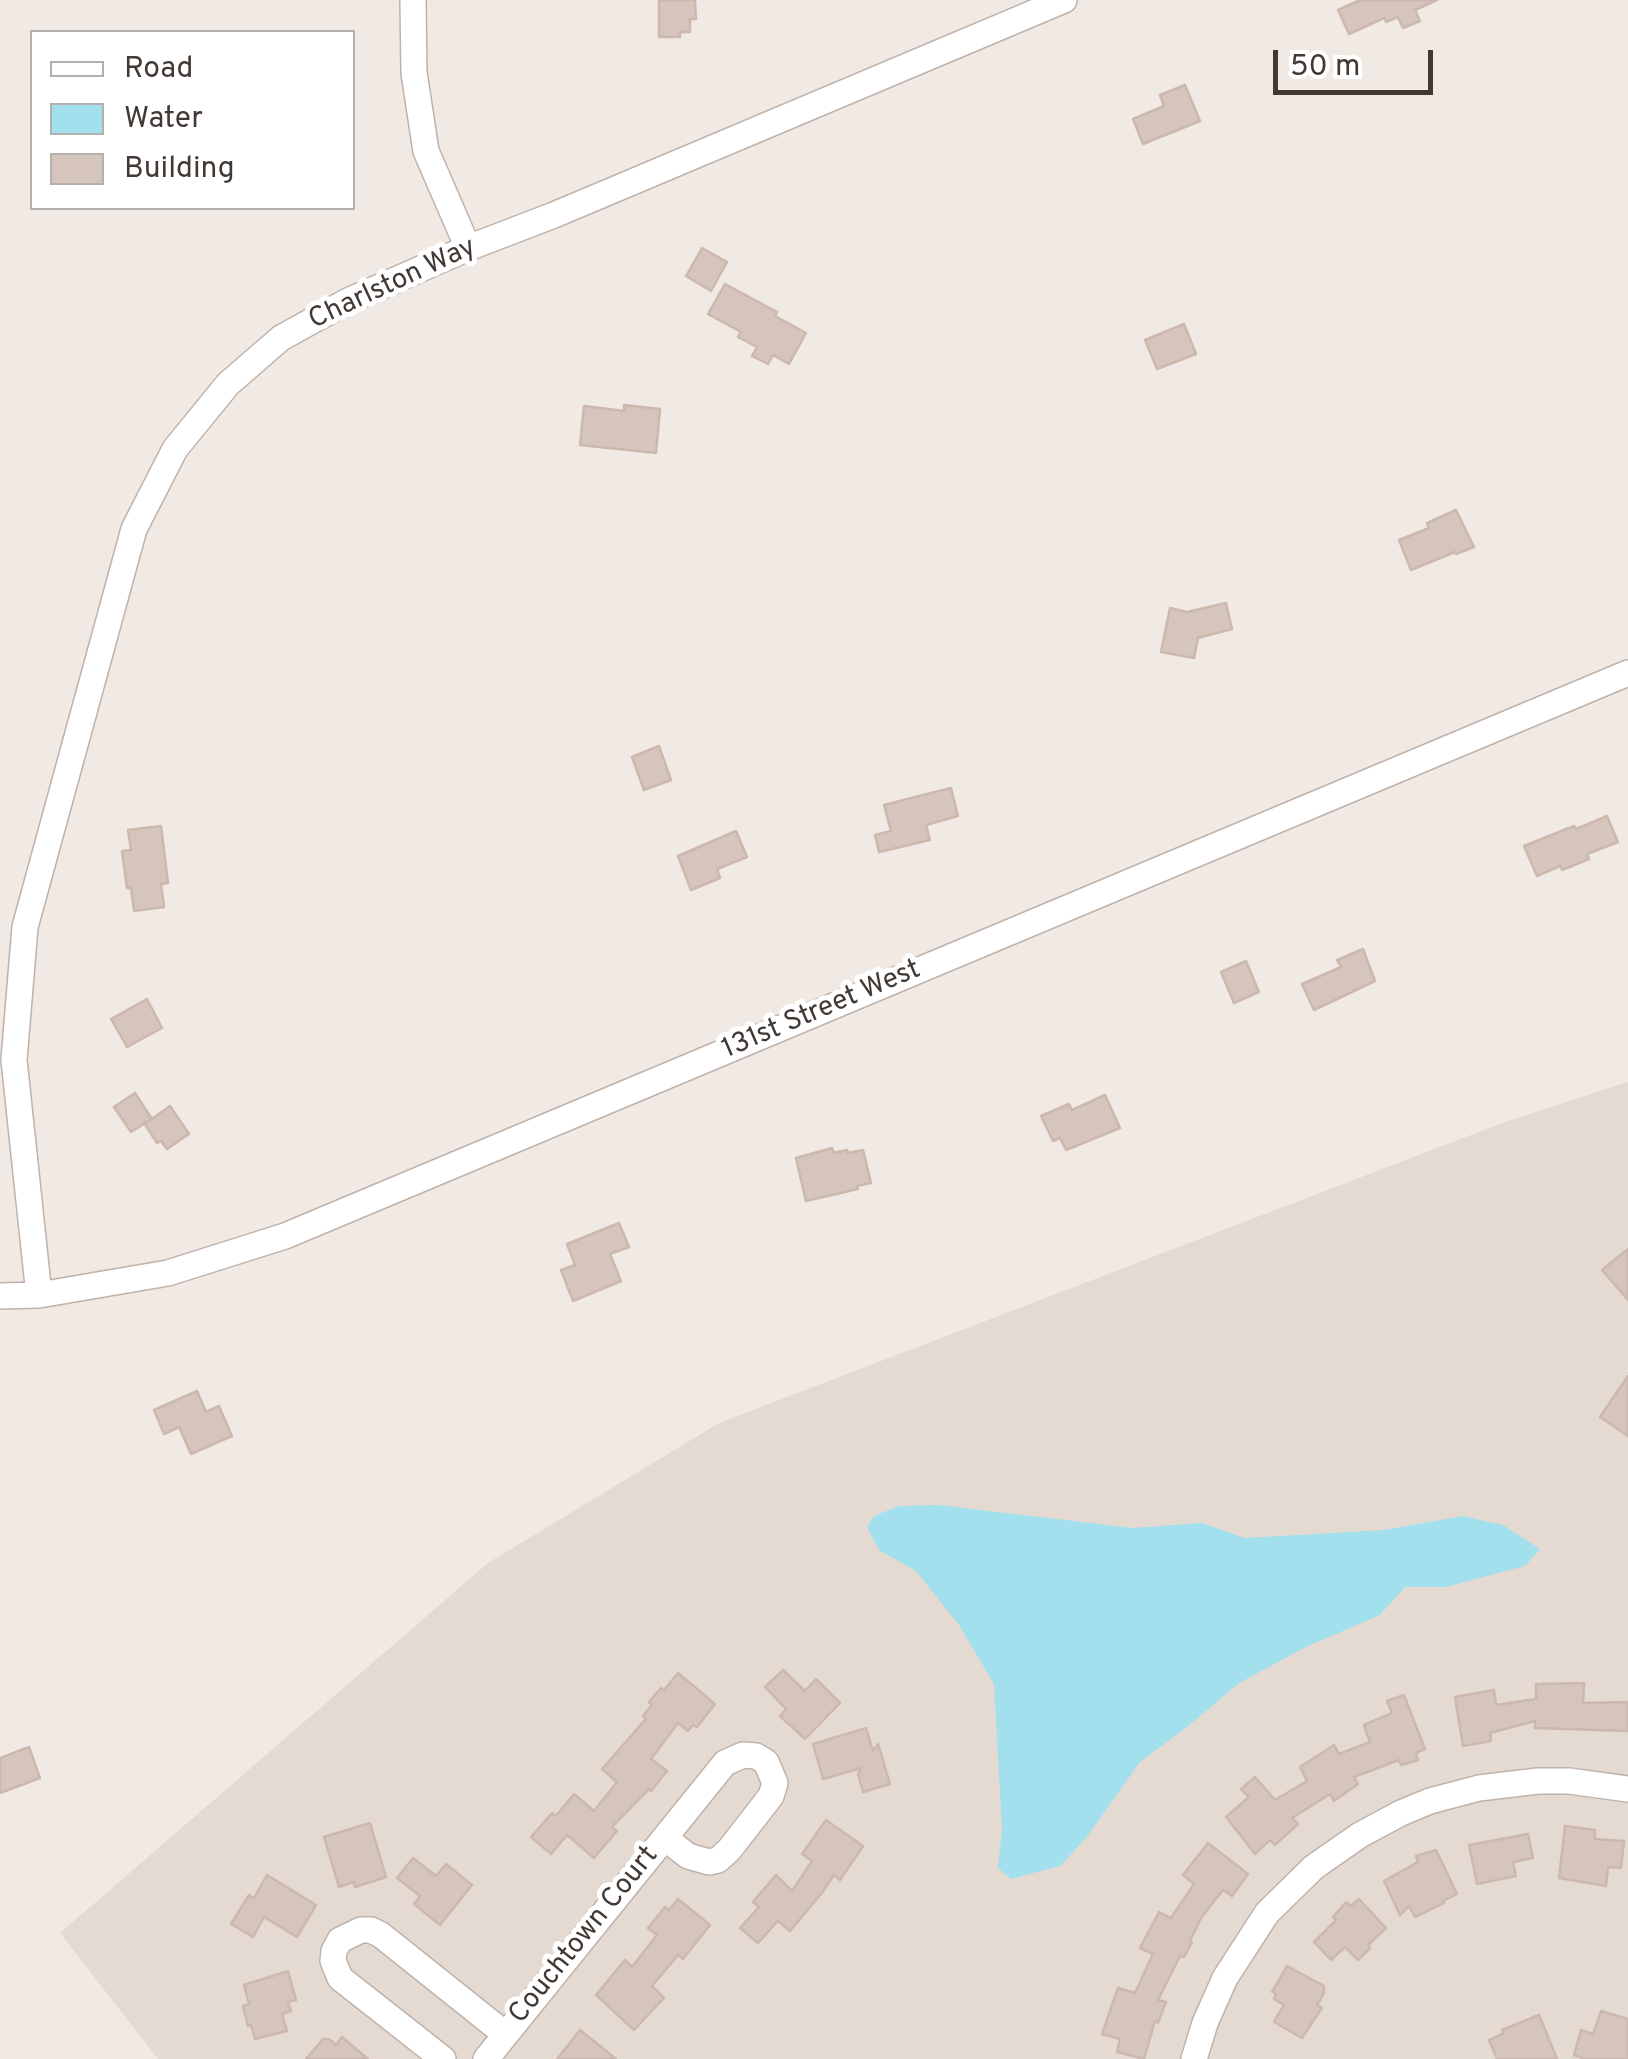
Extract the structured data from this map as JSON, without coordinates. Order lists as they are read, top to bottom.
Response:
{
  "streets": {
    "street": ["Charlston Way", "131st Street West", "Couchtown Court"]
  },
  "crossings": [
    ["Charlston Way", "131st Street West"]
  ],
  "legend": ["Road", "Water", "Building"],
  "scale_bar": "50 m"
}
